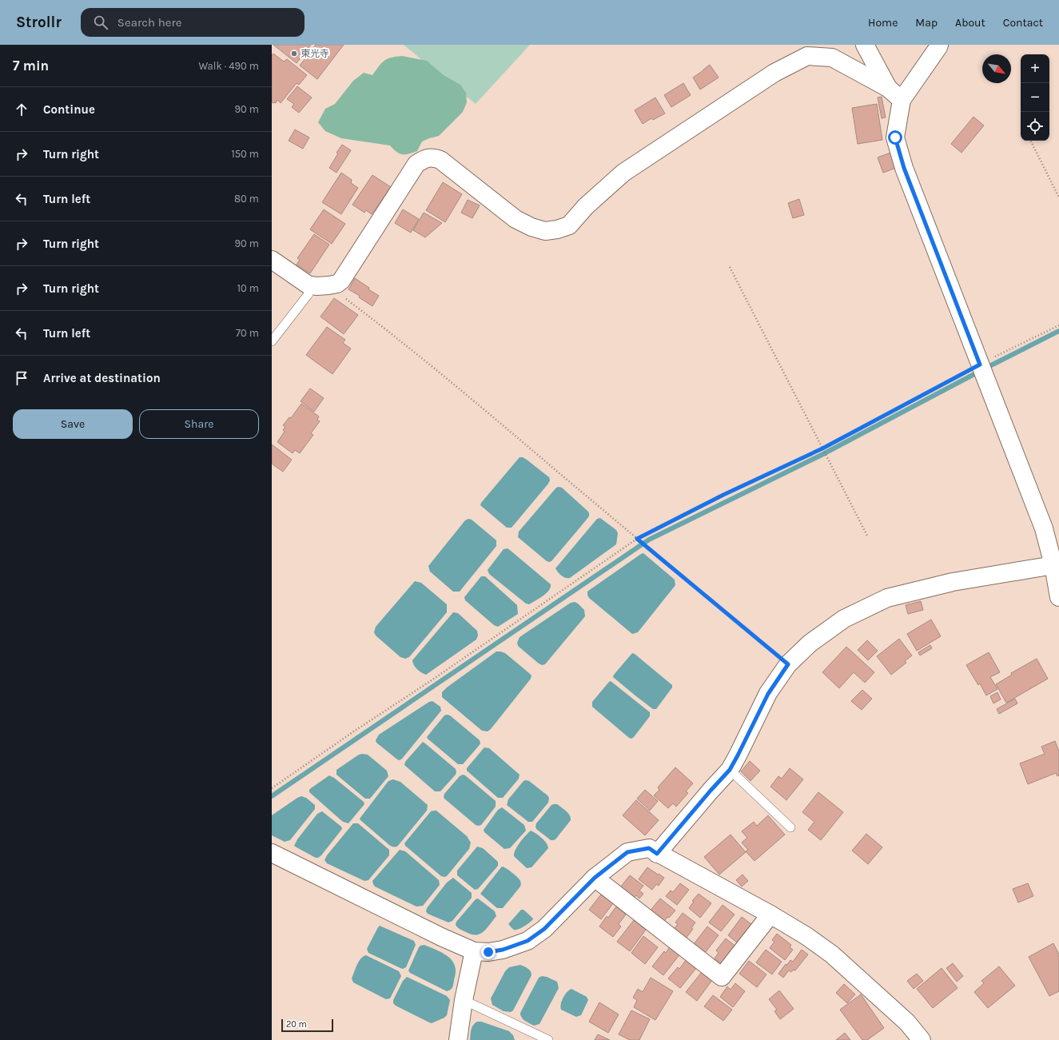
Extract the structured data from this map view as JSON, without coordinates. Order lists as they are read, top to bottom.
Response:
{
  "places": ["東光寺"],
  "scale_bar": "20 m",
  "north": "bottom right",
  "page": {
    "header": "Strollr",
    "search": "Search here",
    "nav": [
      "Home",
      "Map",
      "About",
      "Contact"
    ],
    "heading": ["7 min", "Walk · 490 m"],
    "map_buttons": ["+", "−"],
    "list": [
      ["Continue", "90 m"],
      ["Turn right", "150 m"],
      ["Turn left", "80 m"],
      ["Turn right", "90 m"],
      ["Turn right", "10 m"],
      ["Turn left", "70 m"],
      "Arrive at destination"
    ],
    "buttons": ["Save", "Share"],
    "scale": "20 m"
  }
}
